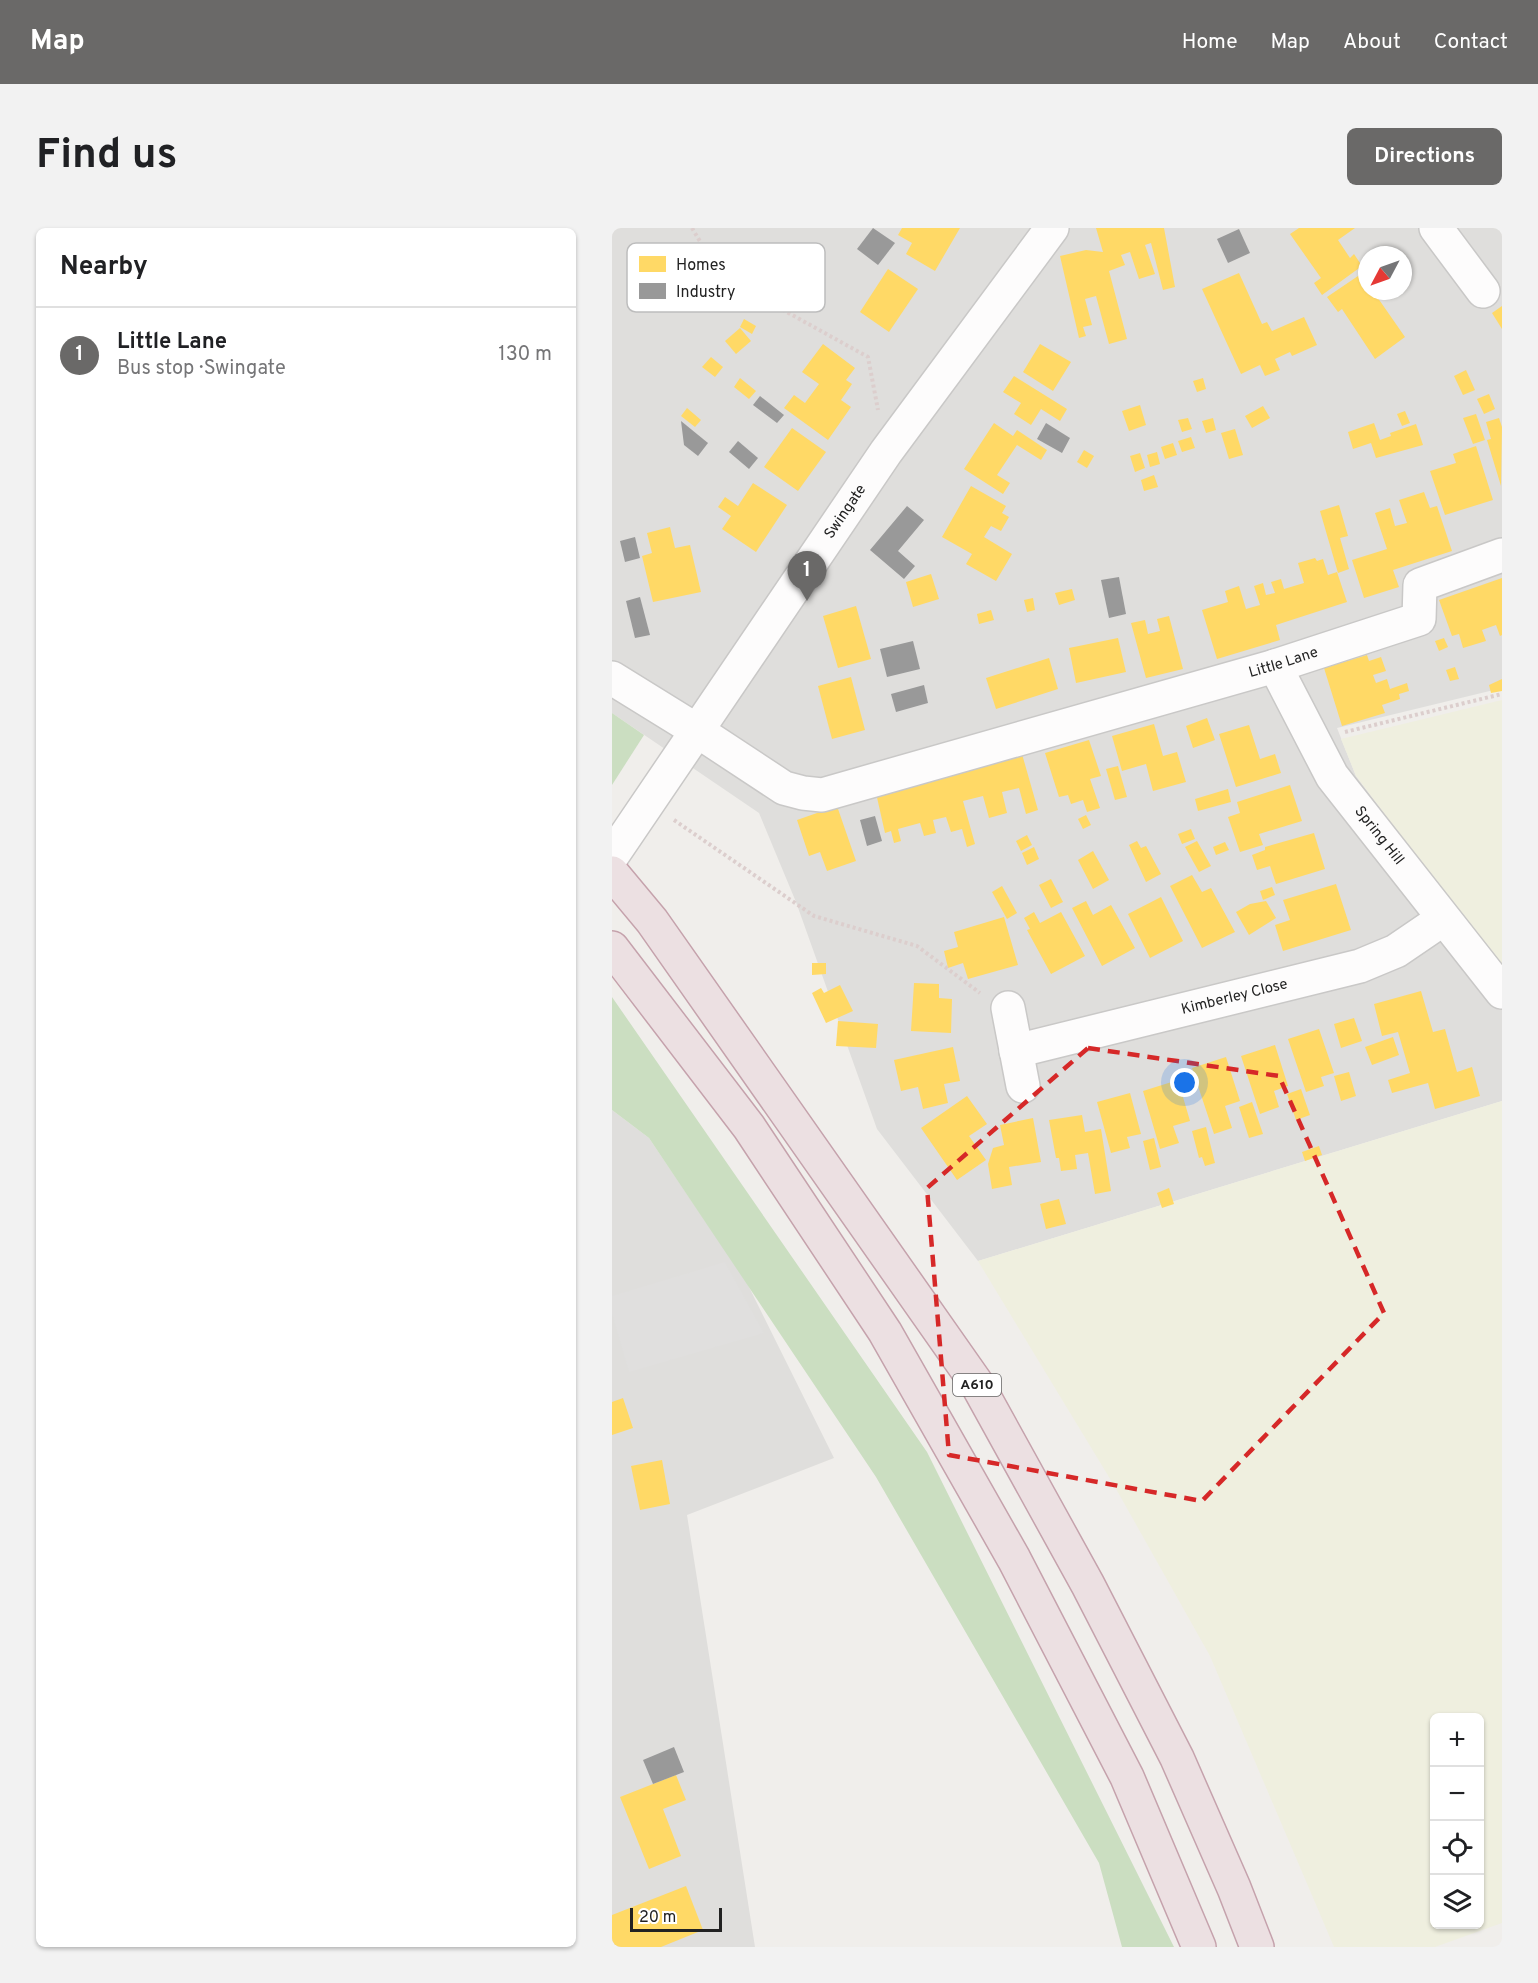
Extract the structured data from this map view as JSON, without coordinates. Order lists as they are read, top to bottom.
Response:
{
  "streets": {
    "highway": ["A610"],
    "street": [
      "Swingate",
      "Little Lane",
      "Spring Hill",
      "Kimberley Close"
    ]
  },
  "crossings": [
    ["Swingate", "Little Lane"],
    ["Little Lane", "Spring Hill"],
    ["Spring Hill", "Kimberley Close"]
  ],
  "legend": ["Homes", "Industry"],
  "scale_bar": "20 m",
  "north": "bottom left",
  "page": {
    "header": "Map",
    "nav": [
      "Home",
      "Map",
      "About",
      "Contact"
    ],
    "buttons": "Directions",
    "title": "Find us",
    "heading": "Nearby",
    "list": [
      {
        "mark": "1",
        "name": "Little Lane",
        "note": "Bus stop · Swingate",
        "value": "130 m"
      }
    ],
    "pins": "1",
    "map_buttons": ["+", "−"],
    "scale": "20 m"
  }
}
